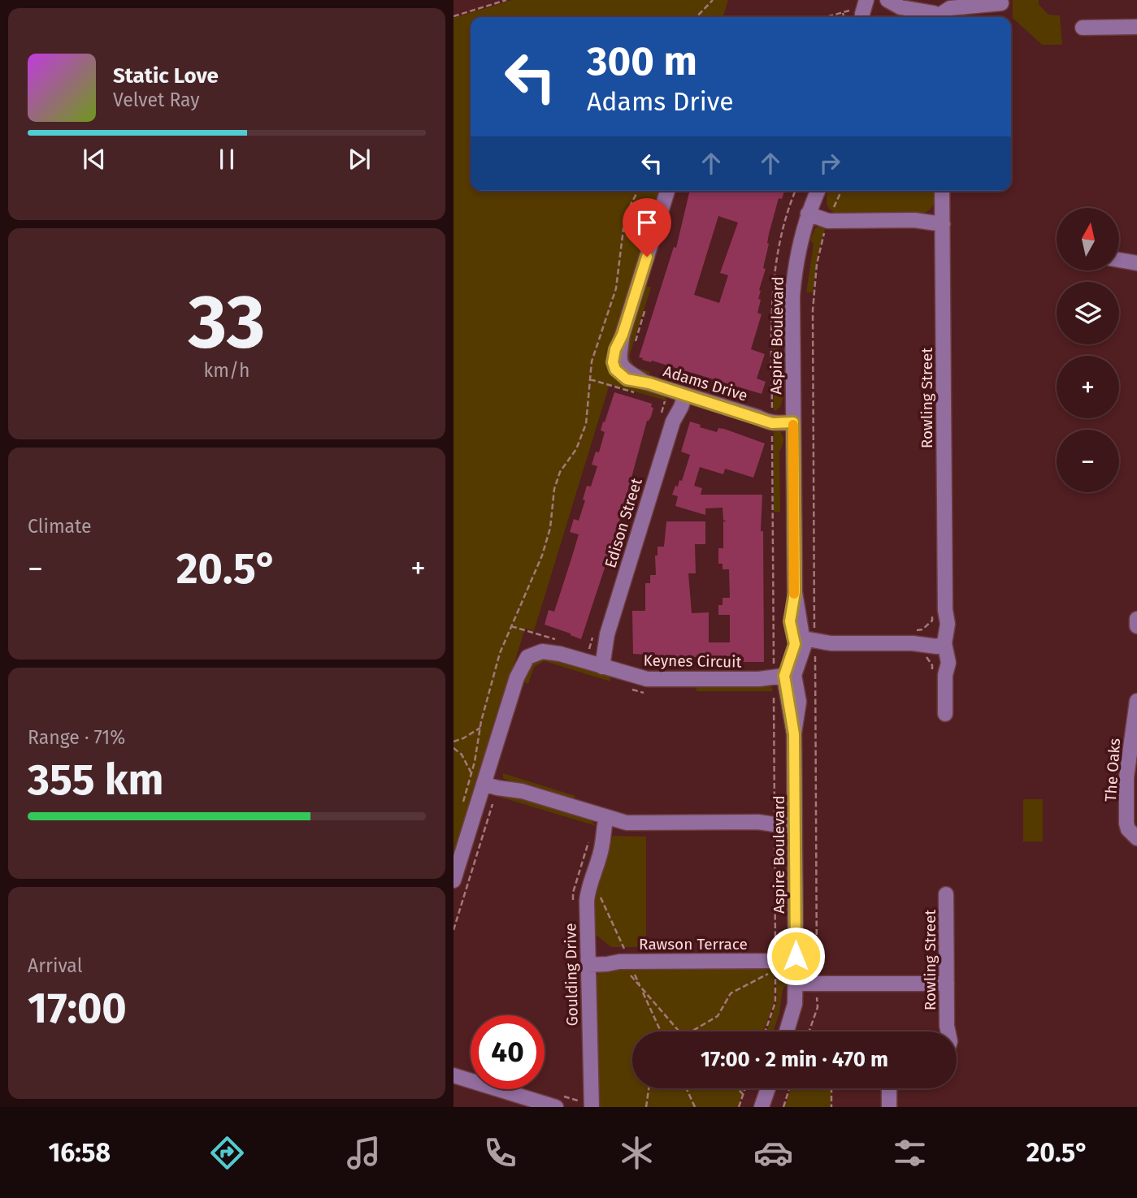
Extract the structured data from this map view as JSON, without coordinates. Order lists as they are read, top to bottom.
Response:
{
  "streets": {
    "street": [
      "Aspire Boulevard",
      "Adams Drive",
      "Rowling Street",
      "Edison Street",
      "Keynes Circuit",
      "The Oaks",
      "Rawson Terrace",
      "Goulding Drive"
    ]
  },
  "crossings": [
    ["Aspire Boulevard", "Adams Drive"],
    ["Aspire Boulevard", "Keynes Circuit"],
    ["Aspire Boulevard", "Rawson Terrace"],
    ["Adams Drive", "Edison Street"],
    ["Edison Street", "Keynes Circuit"],
    ["Rawson Terrace", "Goulding Drive"]
  ],
  "north": "top",
  "page": {
    "turn": ["300 m", "Adams Drive"],
    "song": ["Static Love", "Velvet Ray"],
    "map_buttons": ["+", "−"],
    "tile": [
      ["33", "km/h"],
      "Climate",
      ["Range · 71%", "355 km"],
      ["Arrival", "17:00"]
    ],
    "heat": ["−", "20.5°", "+"],
    "limit": "40",
    "trip": "17:00 · 2 min · 470 m",
    "tabs": ["16:58", "20.5°"]
  }
}
